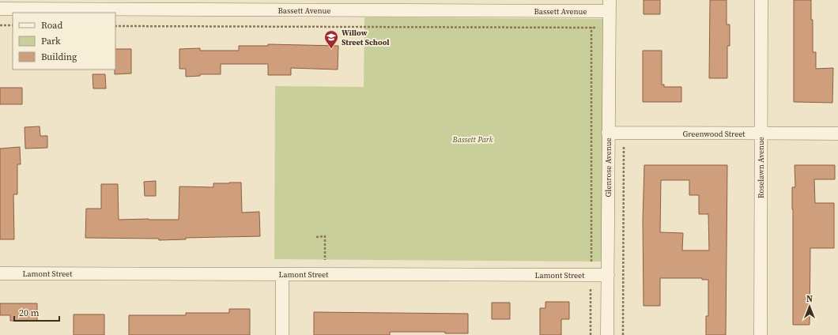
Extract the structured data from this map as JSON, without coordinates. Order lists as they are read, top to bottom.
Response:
{
  "streets": {
    "street": [
      "Bassett Avenue",
      "Greenwood Street",
      "Glenrose Avenue",
      "Roselawn Avenue",
      "Lamont Street"
    ]
  },
  "crossings": [
    ["Bassett Avenue", "Glenrose Avenue"],
    ["Greenwood Street", "Glenrose Avenue"],
    ["Greenwood Street", "Roselawn Avenue"],
    ["Glenrose Avenue", "Lamont Street"]
  ],
  "parks": ["Bassett Park"],
  "places": {
    "school or university": ["Willow Street School"]
  },
  "legend": ["Road", "Park", "Building"],
  "scale_bar": "20 m",
  "north": "top"
}
